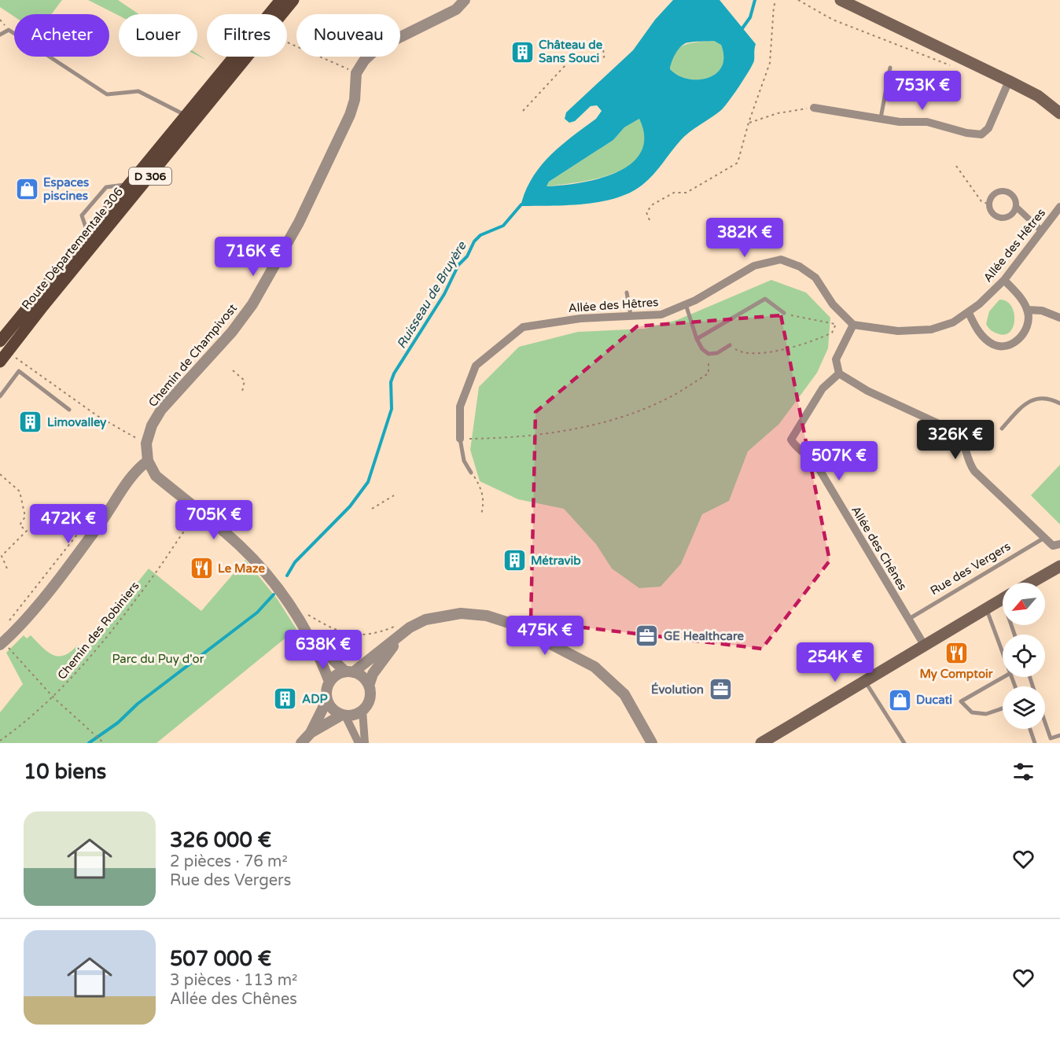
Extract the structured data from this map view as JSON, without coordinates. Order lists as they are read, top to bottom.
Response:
{
  "streets": {
    "main road": ["D 306", "Route Départementale 306"],
    "street": ["Allée des Hêtres", "Chemin de Champivost", "Allée des Chênes"],
    "lane": ["Rue des Vergers"],
    "path": ["Chemin des Robiniers"]
  },
  "crossings": [
    ["Allée des Chênes", "Rue des Vergers"]
  ],
  "water": ["Ruisseau de Bruyère"],
  "parks": ["Parc du Puy d'or"],
  "places": {
    "building": [
      "Château de Sans Souci",
      "Limovalley",
      "Métravib",
      "ADP"
    ],
    "shop": ["Espaces piscines", "Ducati"],
    "restaurant": ["Le Maze", "My Comptoir"],
    "office": ["GE Healthcare", "Évolution"]
  },
  "north": "bottom left",
  "page": {
    "chip": [
      "Acheter",
      "Louer",
      "Filtres",
      "Nouveau"
    ],
    "price": [
      "753K €",
      "382K €",
      "716K €",
      "326K €",
      "507K €",
      "705K €",
      "472K €",
      "475K €",
      "638K €",
      "254K €"
    ],
    "heading": "10 biens",
    "list": [
      {
        "name": "326 000 €",
        "note": "2 pièces · 76 m² · Rue des Vergers"
      },
      {
        "name": "507 000 €",
        "note": "3 pièces · 113 m² · Allée des Chênes"
      }
    ]
  }
}
